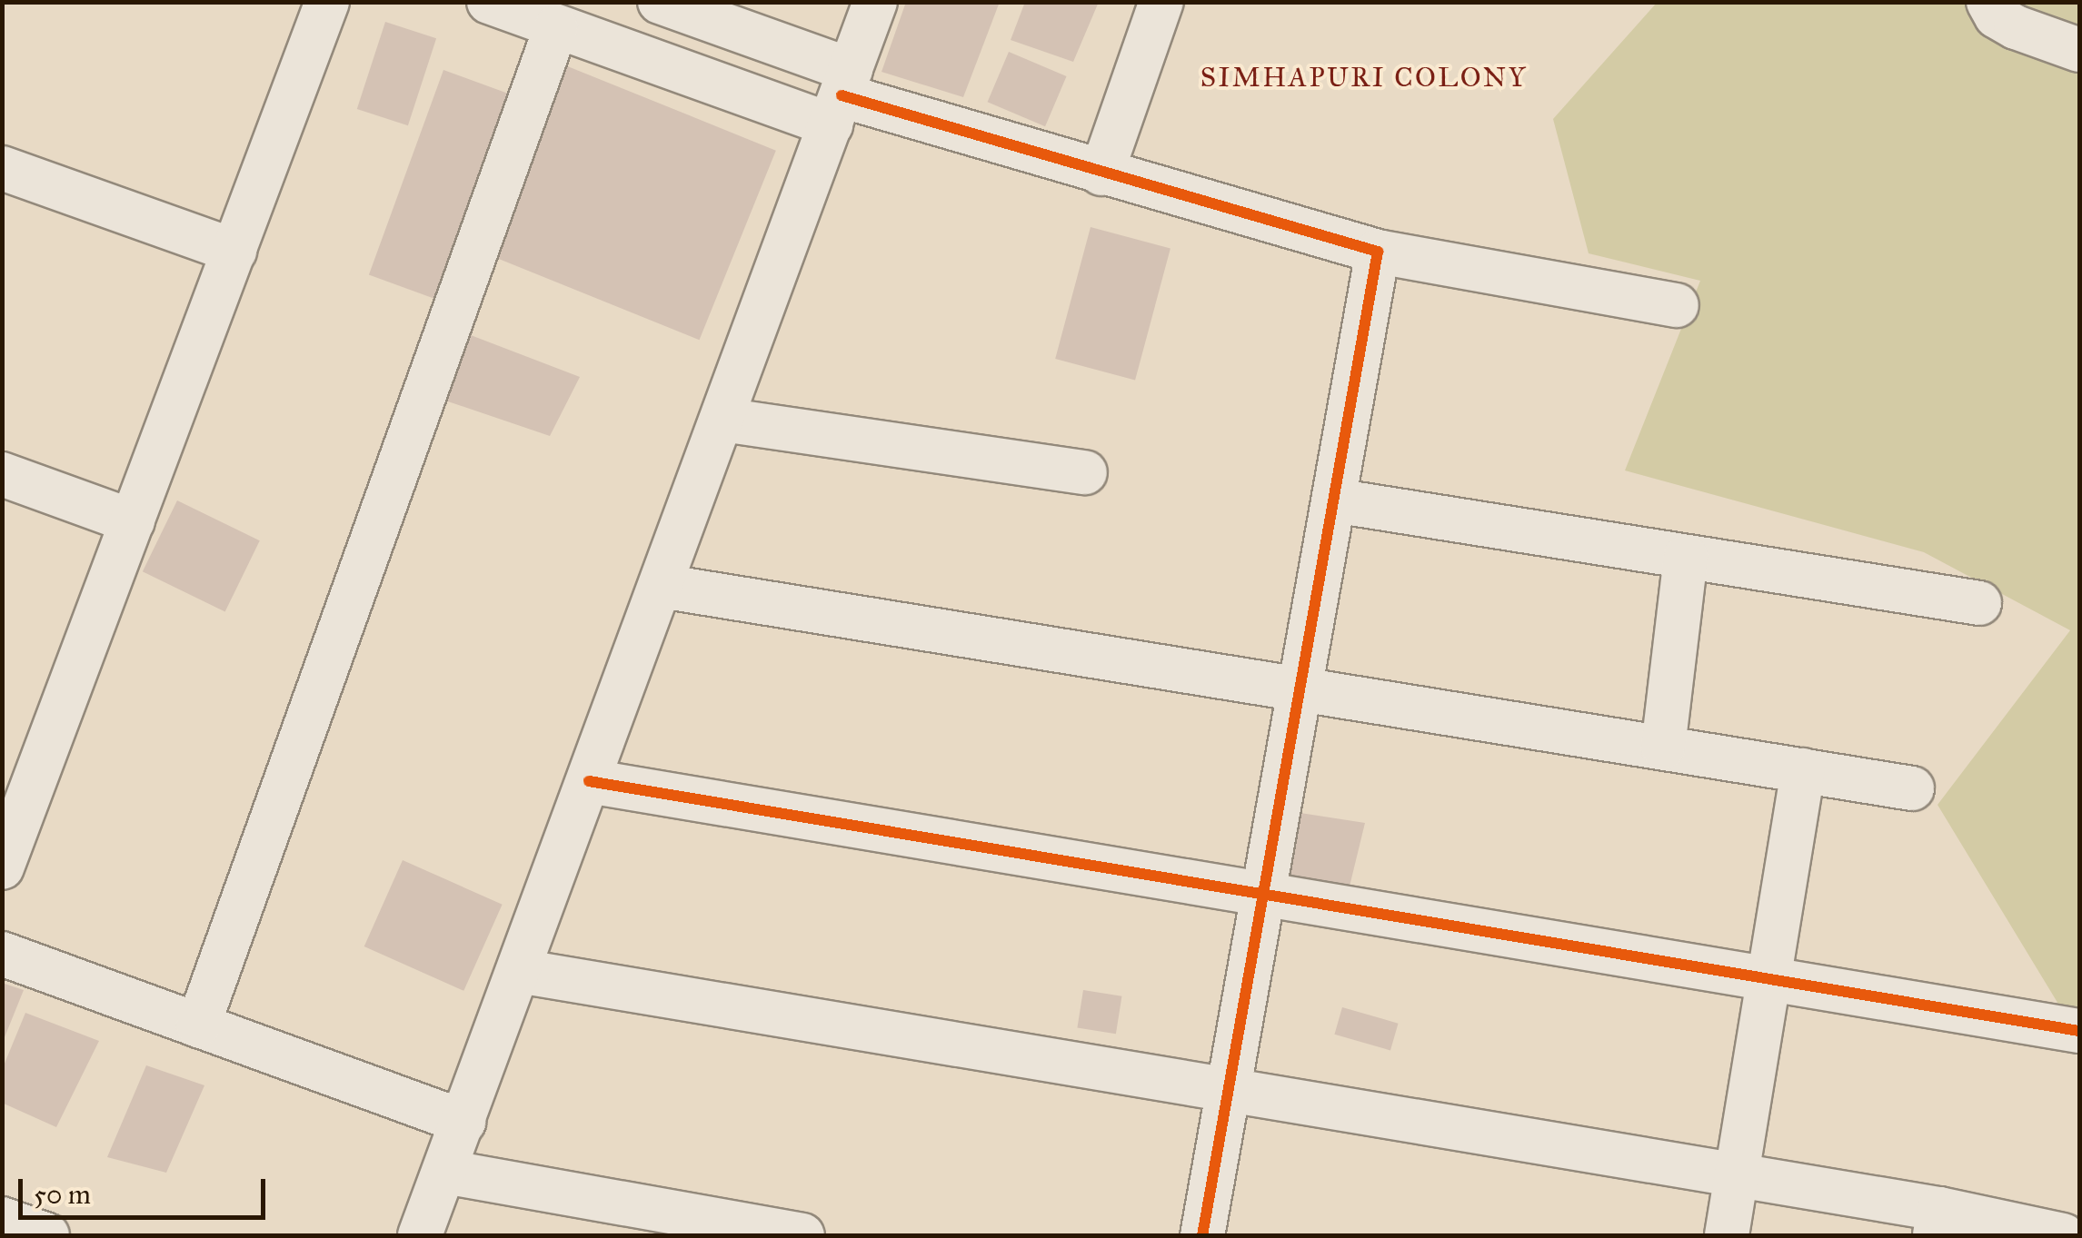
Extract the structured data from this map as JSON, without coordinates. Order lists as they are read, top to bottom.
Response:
{
  "districts": ["SIMHAPURI COLONY"],
  "scale_bar": "50 m"
}
